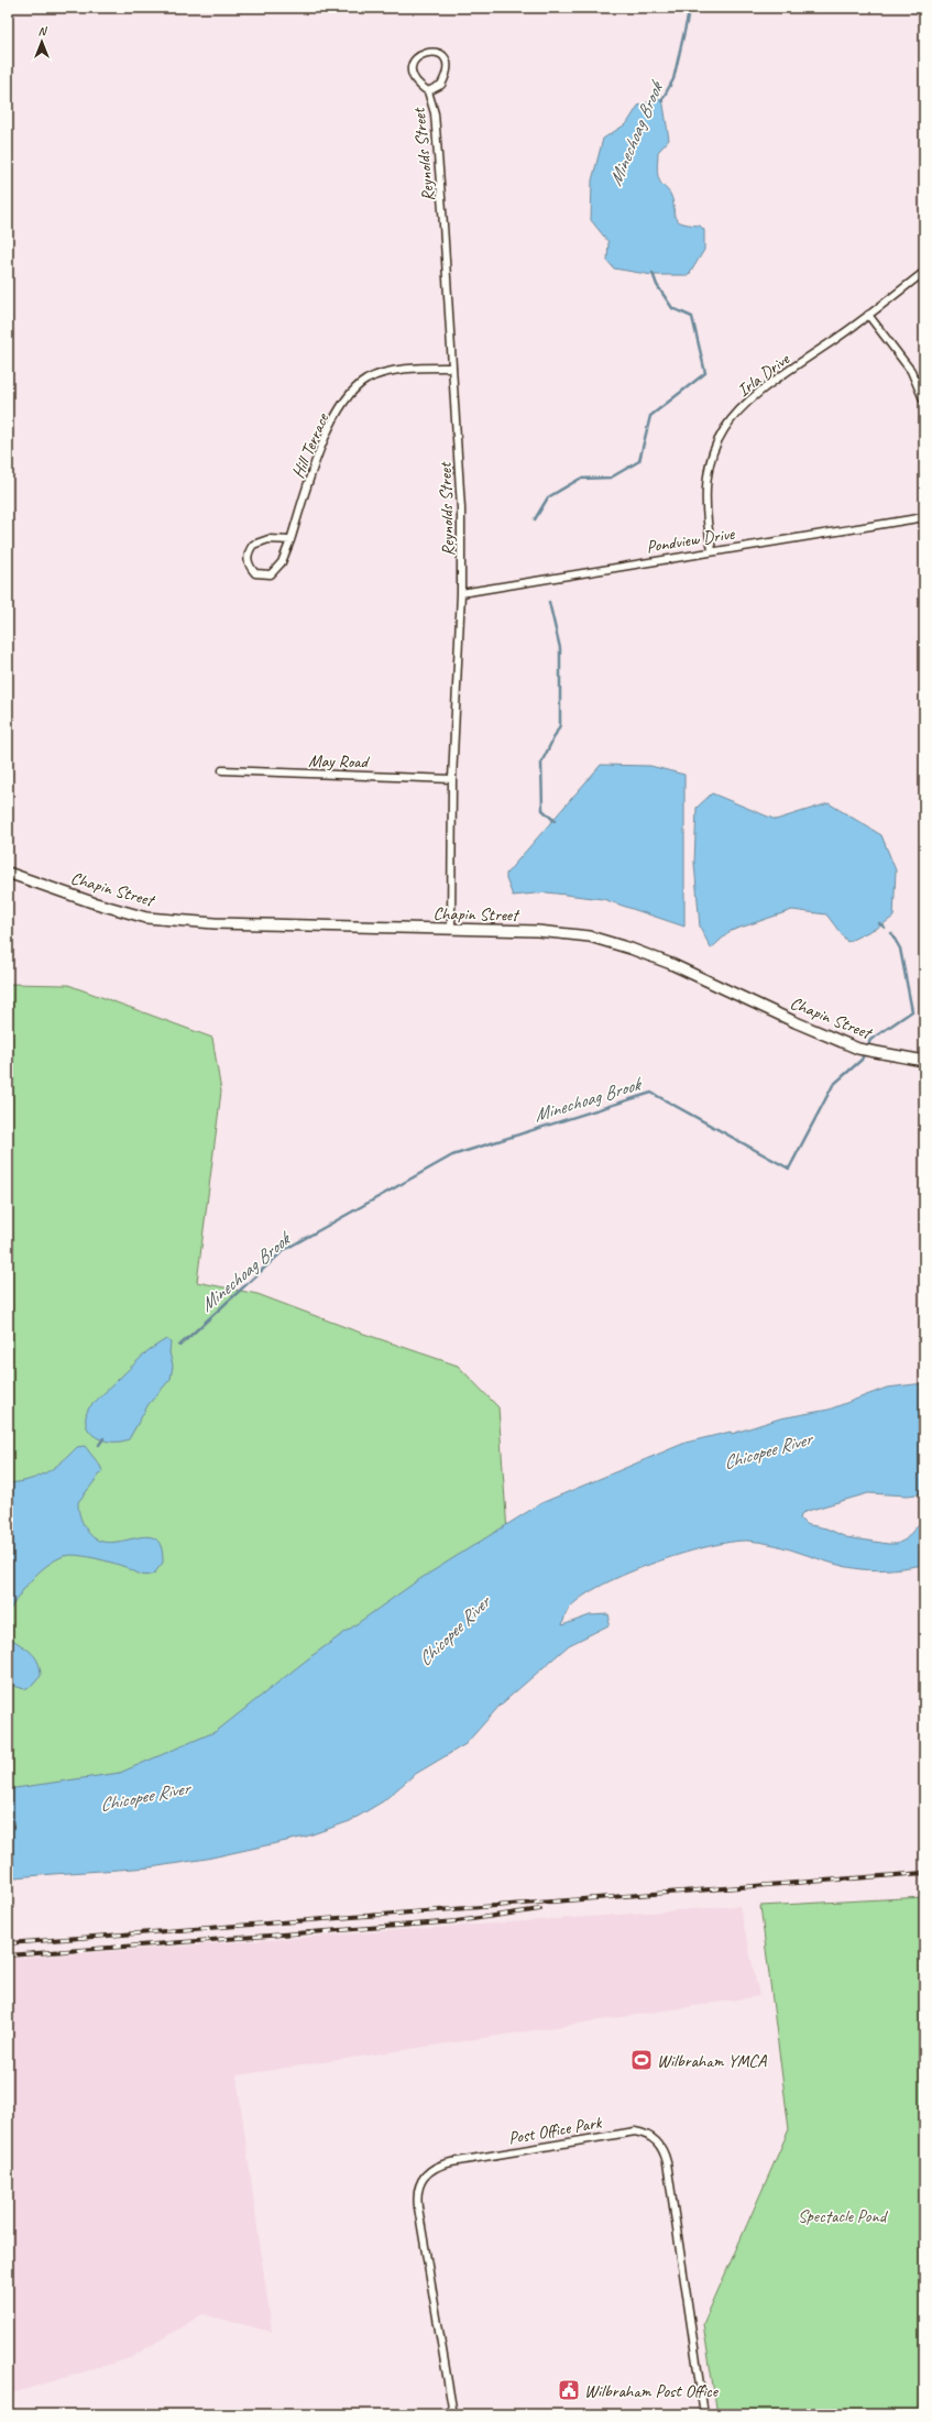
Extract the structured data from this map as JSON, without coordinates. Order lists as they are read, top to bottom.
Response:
{
  "streets": {
    "main road": ["Chapin Street"],
    "street": [
      "Reynolds Street",
      "Irla Drive",
      "Hill Terrace",
      "Pondview Drive",
      "May Road",
      "Post Office Park"
    ]
  },
  "crossings": [
    ["Reynolds Street", "Hill Terrace"],
    ["Reynolds Street", "Pondview Drive"],
    ["Reynolds Street", "May Road"],
    ["Reynolds Street", "Chapin Street"],
    ["Irla Drive", "Pondview Drive"]
  ],
  "water": ["Minechoag Brook", "Chicopee River"],
  "parks": ["Spectacle Pond"],
  "places": {
    "sports": ["Wilbraham YMCA"],
    "public building": ["Wilbraham Post Office"]
  },
  "north": "top"
}
